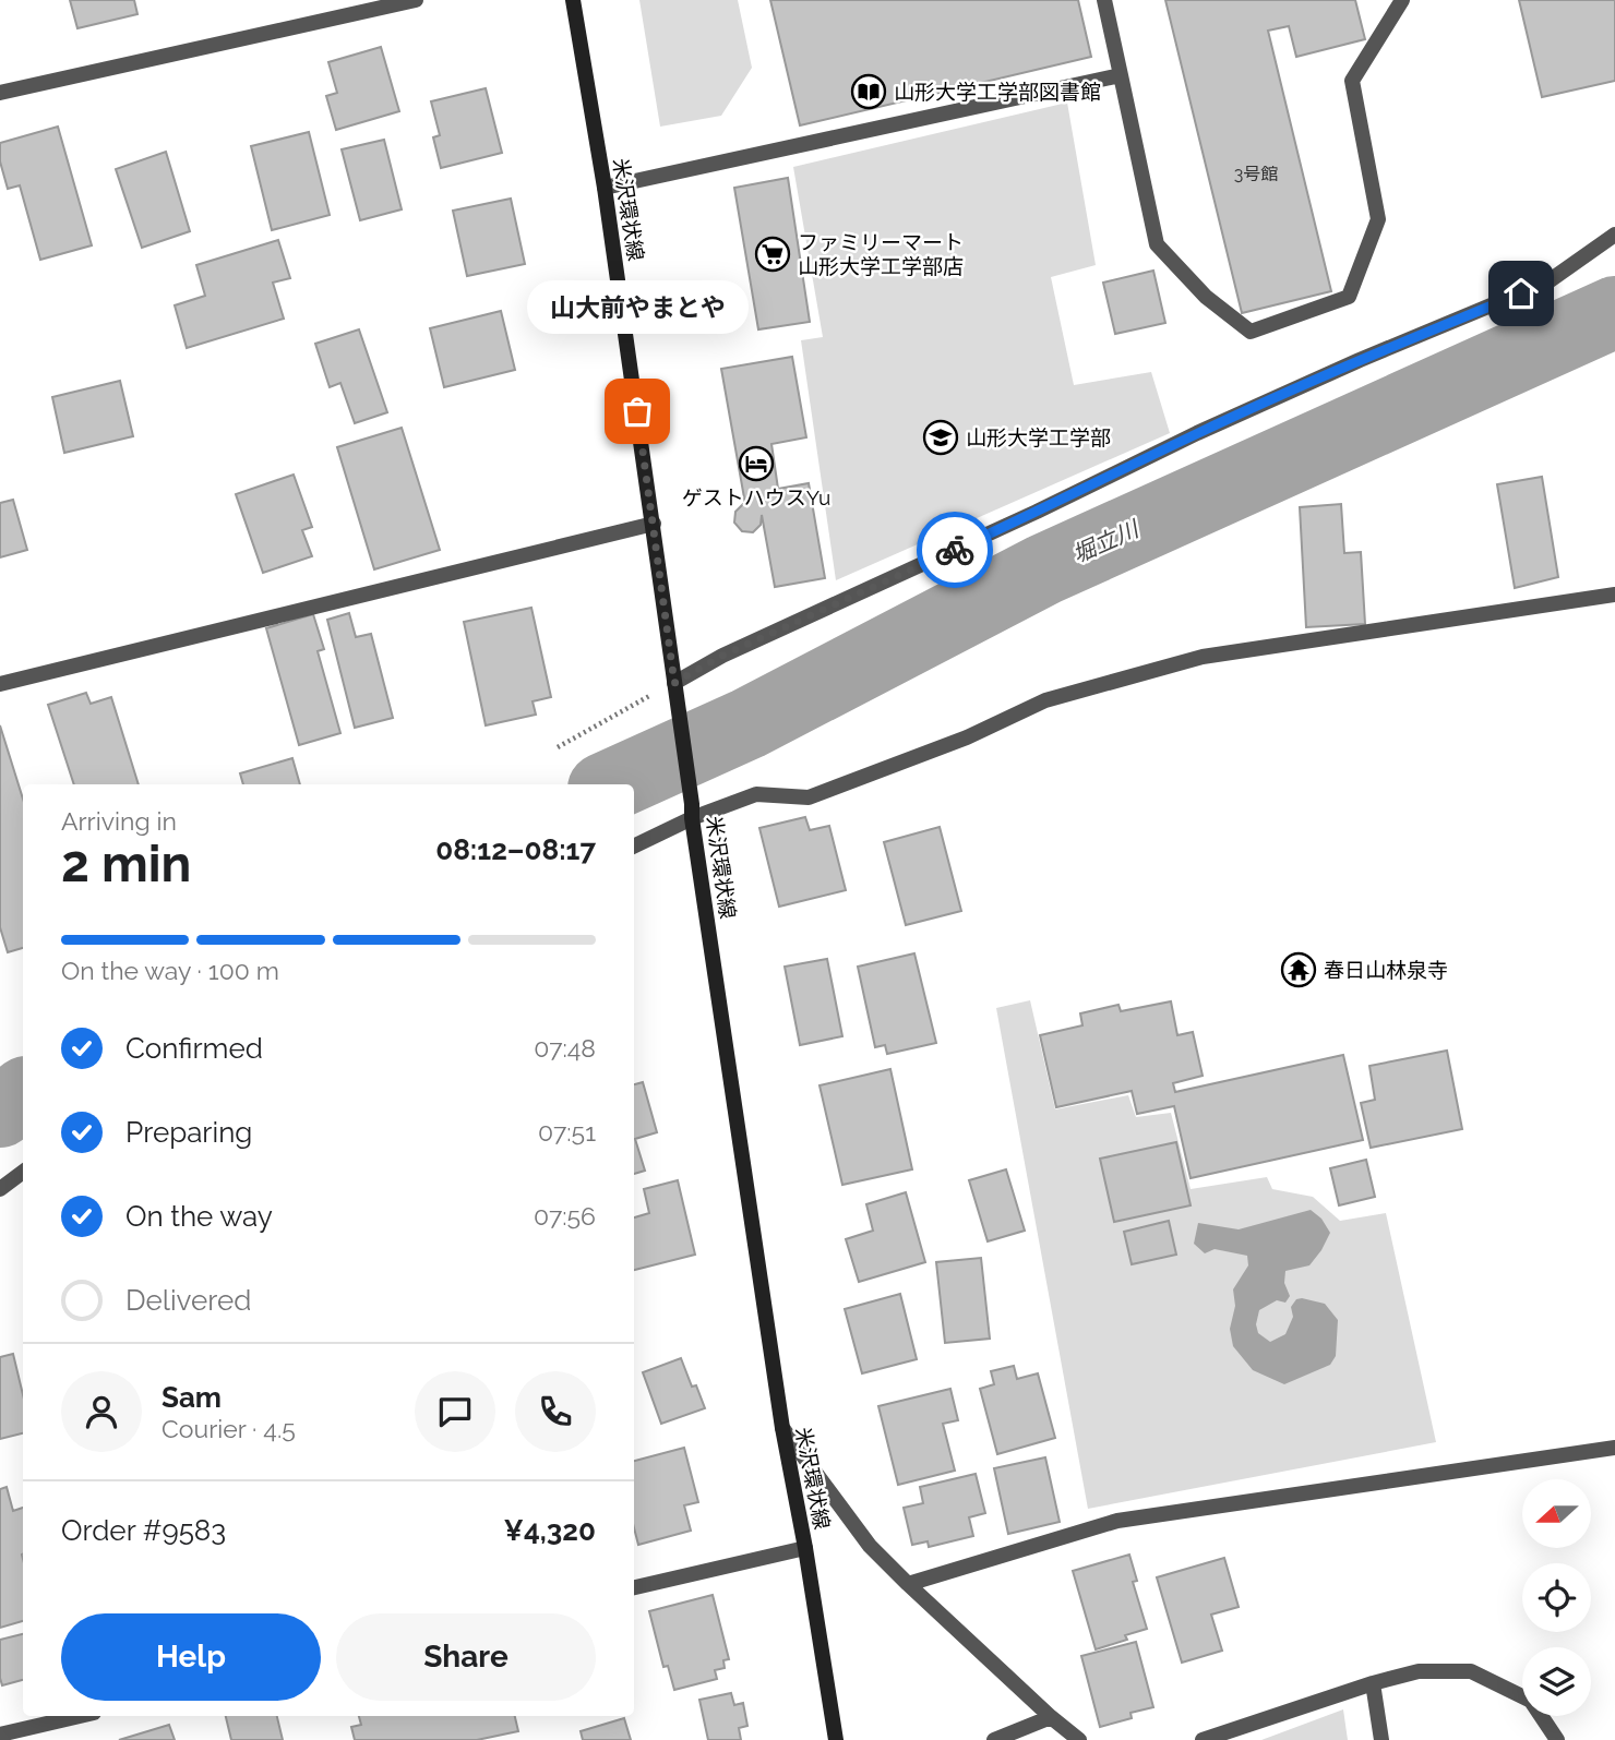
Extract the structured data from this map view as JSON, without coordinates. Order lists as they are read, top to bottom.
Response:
{
  "streets": {
    "main road": ["米沢環状線"]
  },
  "water": ["堀立川"],
  "places": {
    "library": ["山形大学工学部図書館"],
    "supermarket": ["ファミリーマート 山形大学工学部店"],
    "other": ["山大前やまとや"],
    "school or university": ["山形大学工学部"],
    "hotel": ["ゲストハウスYu"],
    "temple": ["春日山林泉寺"]
  },
  "house_numbers": ["3号館"],
  "north": "left",
  "page": {
    "bubble": "山大前やまとや",
    "heading": ["2 min", "Arriving in", "08:12–08:17"],
    "panel": [
      "Sam",
      "Courier · 4.5",
      "Order #9583",
      "¥4,320"
    ],
    "bar": "On the way · 100 m",
    "list": [
      ["Confirmed", "07:48"],
      ["Preparing", "07:51"],
      ["On the way", "07:56"],
      "Delivered"
    ],
    "buttons": ["Help", "Share"]
  }
}
